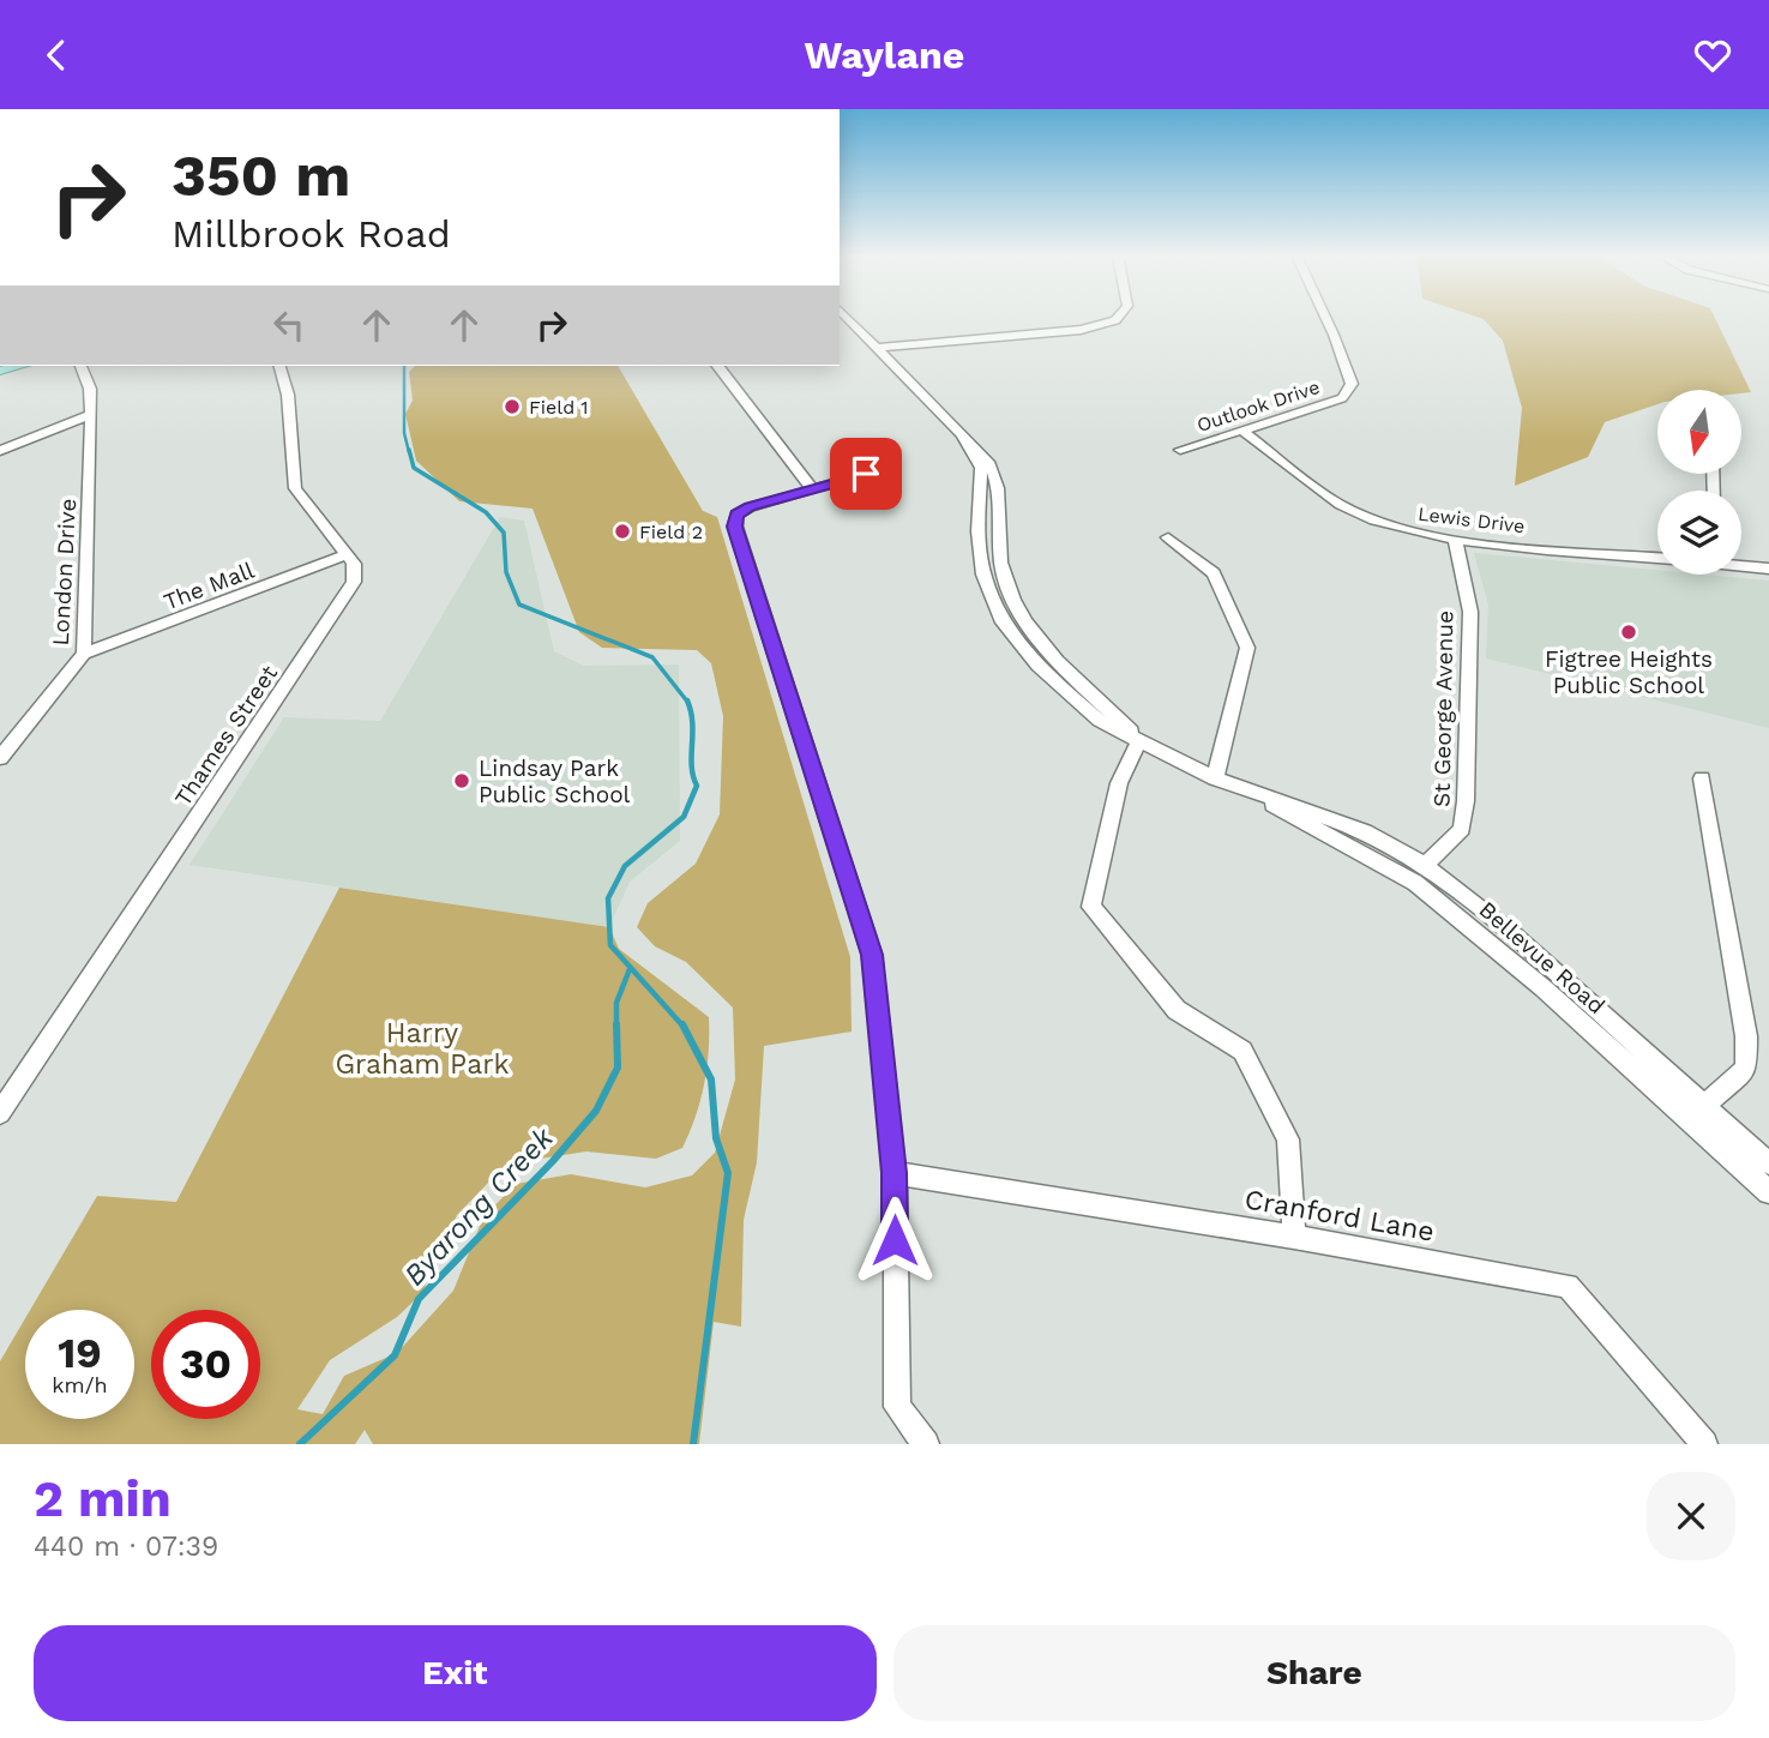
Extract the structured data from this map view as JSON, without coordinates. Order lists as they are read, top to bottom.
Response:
{
  "streets": {
    "street": [
      "Outlook Drive",
      "Lewis Drive",
      "London Drive",
      "The Mall",
      "St George Avenue",
      "Thames Street",
      "Bellevue Road",
      "Cranford Lane"
    ]
  },
  "crossings": [
    ["Outlook Drive", "Lewis Drive"],
    ["Lewis Drive", "St George Avenue"],
    ["London Drive", "The Mall"],
    ["The Mall", "Thames Street"],
    ["St George Avenue", "Bellevue Road"]
  ],
  "water": ["Byarong Creek"],
  "parks": ["Harry Graham Park"],
  "places": [
    "Field 1",
    "Field 2",
    "Figtree Heights Public School",
    "Lindsay Park Public School"
  ],
  "north": "bottom",
  "page": {
    "header": "Waylane",
    "turn": ["350 m", "Millbrook Road"],
    "speed": "19 km/h",
    "limit": "30",
    "heading": ["2 min", "440 m · 07:39"],
    "buttons": ["Exit", "Share"]
  }
}
